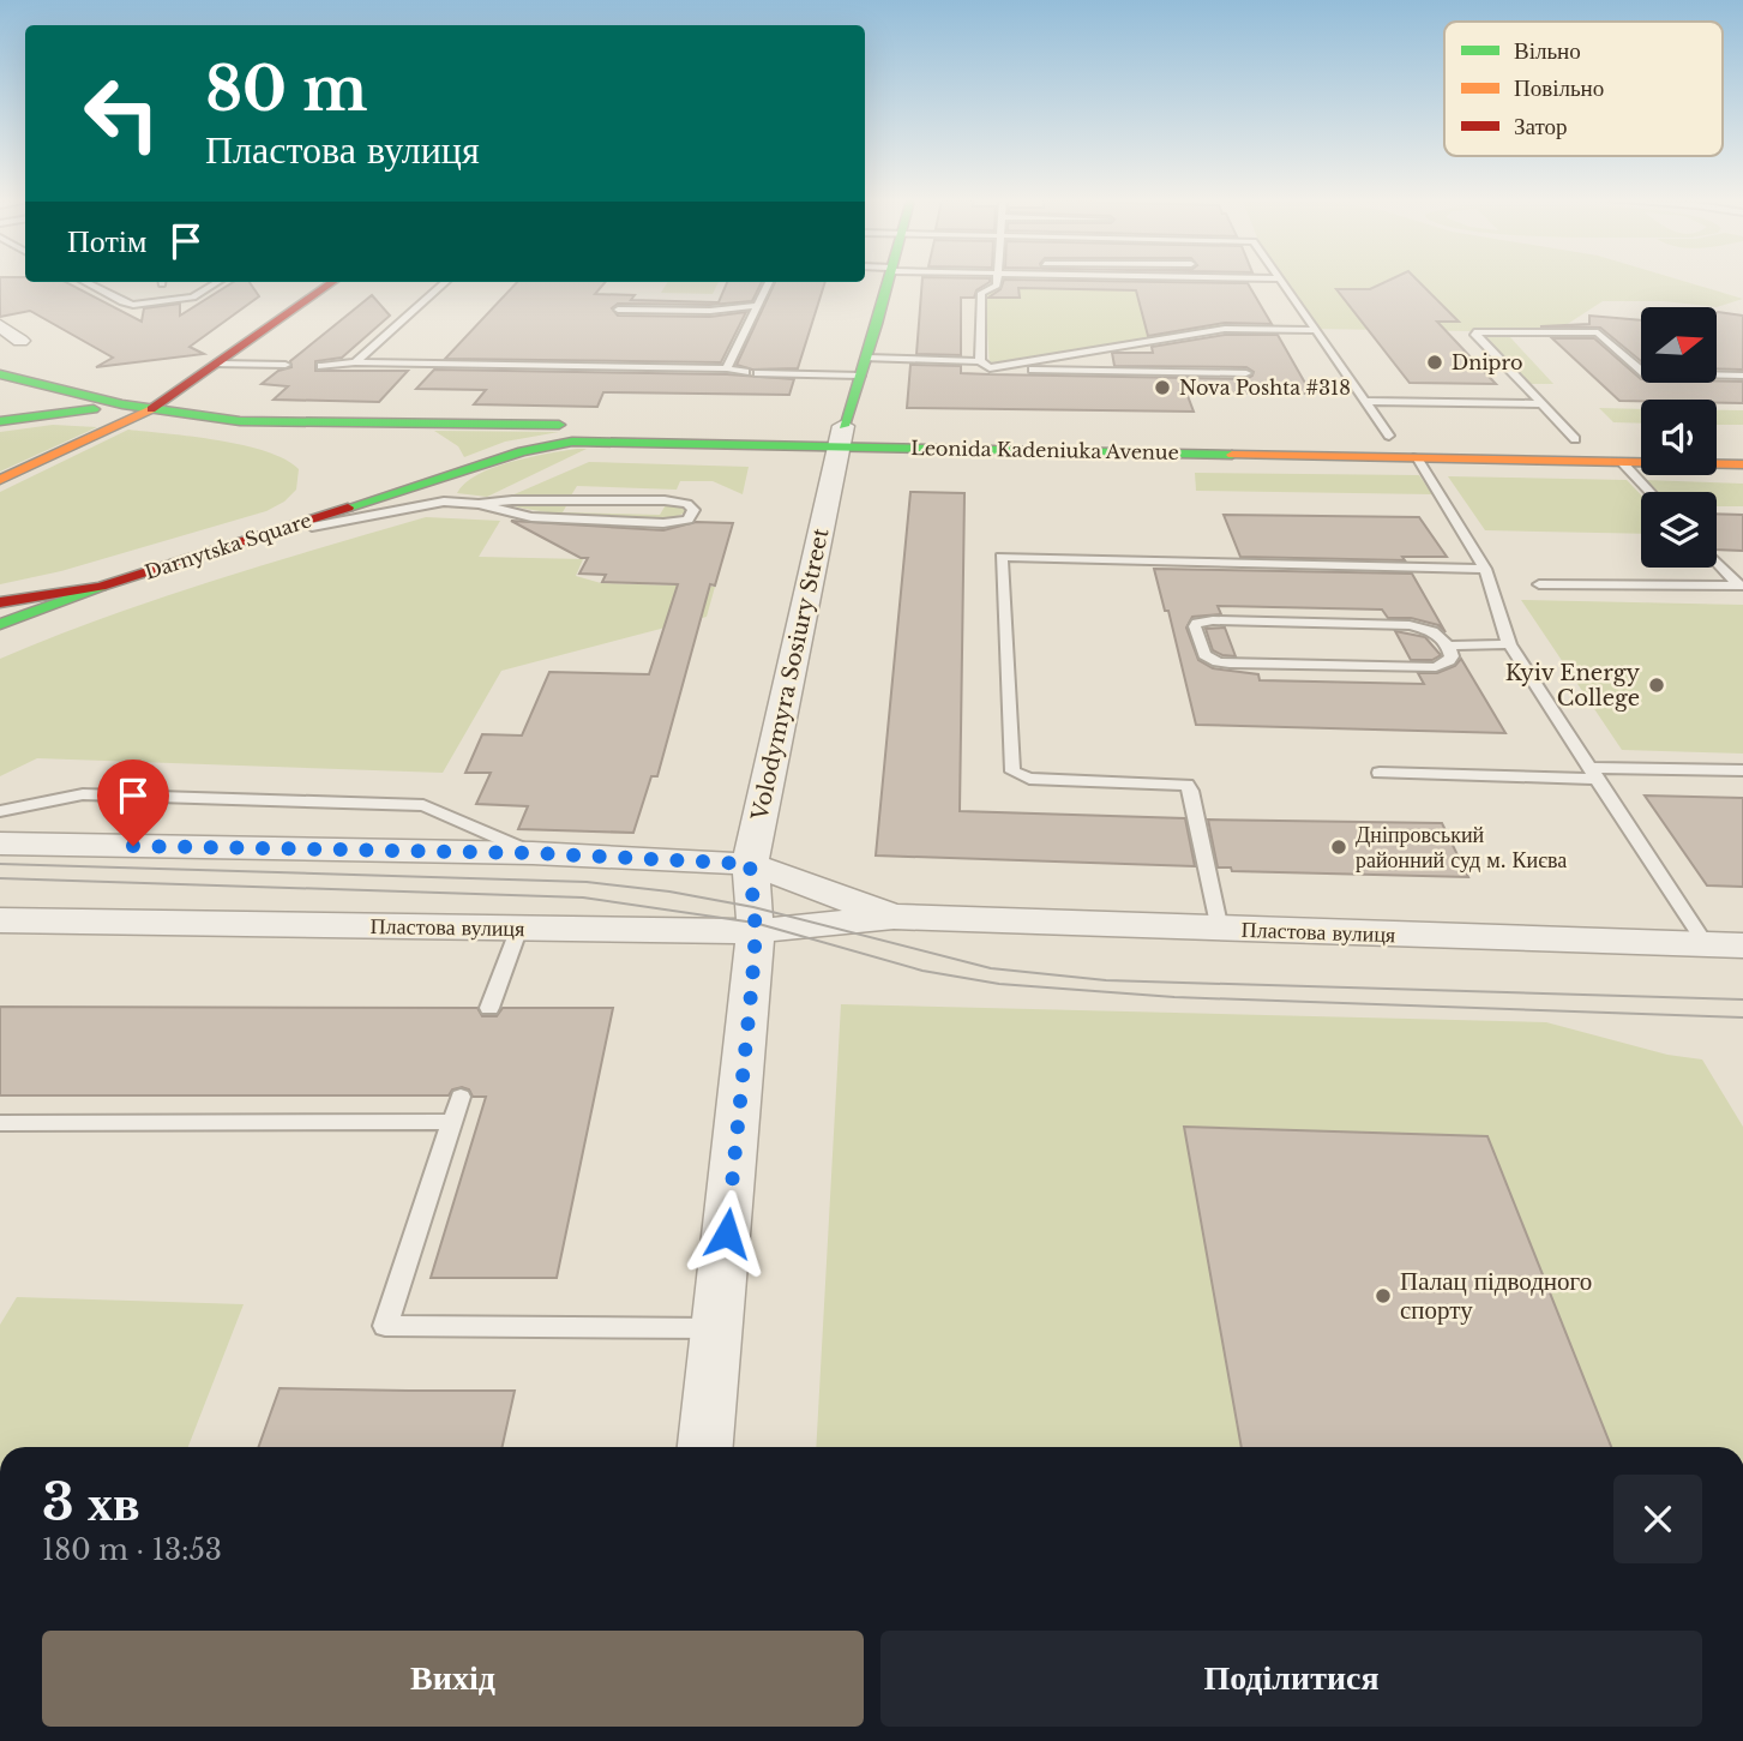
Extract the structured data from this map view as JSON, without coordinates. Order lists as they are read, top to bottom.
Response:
{
  "streets": {
    "main road": ["Leonida Kadeniuka Avenue", "Darnytska Square"],
    "street": ["Volodymyra Sosiury Street", "Пластова вулиця"]
  },
  "crossings": [
    ["Leonida Kadeniuka Avenue", "Darnytska Square"],
    ["Leonida Kadeniuka Avenue", "Volodymyra Sosiury Street"],
    ["Volodymyra Sosiury Street", "Пластова вулиця"]
  ],
  "places": [
    "Dnipro",
    "Nova Poshta #318",
    "Kyiv Energy College",
    "Дніпровський районний суд м. Києва",
    "Палац підводного спорту"
  ],
  "legend": ["Вільно", "Повільно", "Затор"],
  "north": "right",
  "page": {
    "turn": ["80 m", "Пластова вулиця"],
    "then": "Потім",
    "heading": ["3 хв", "180 m · 13:53"],
    "buttons": ["Вихід", "Поділитися"]
  }
}
